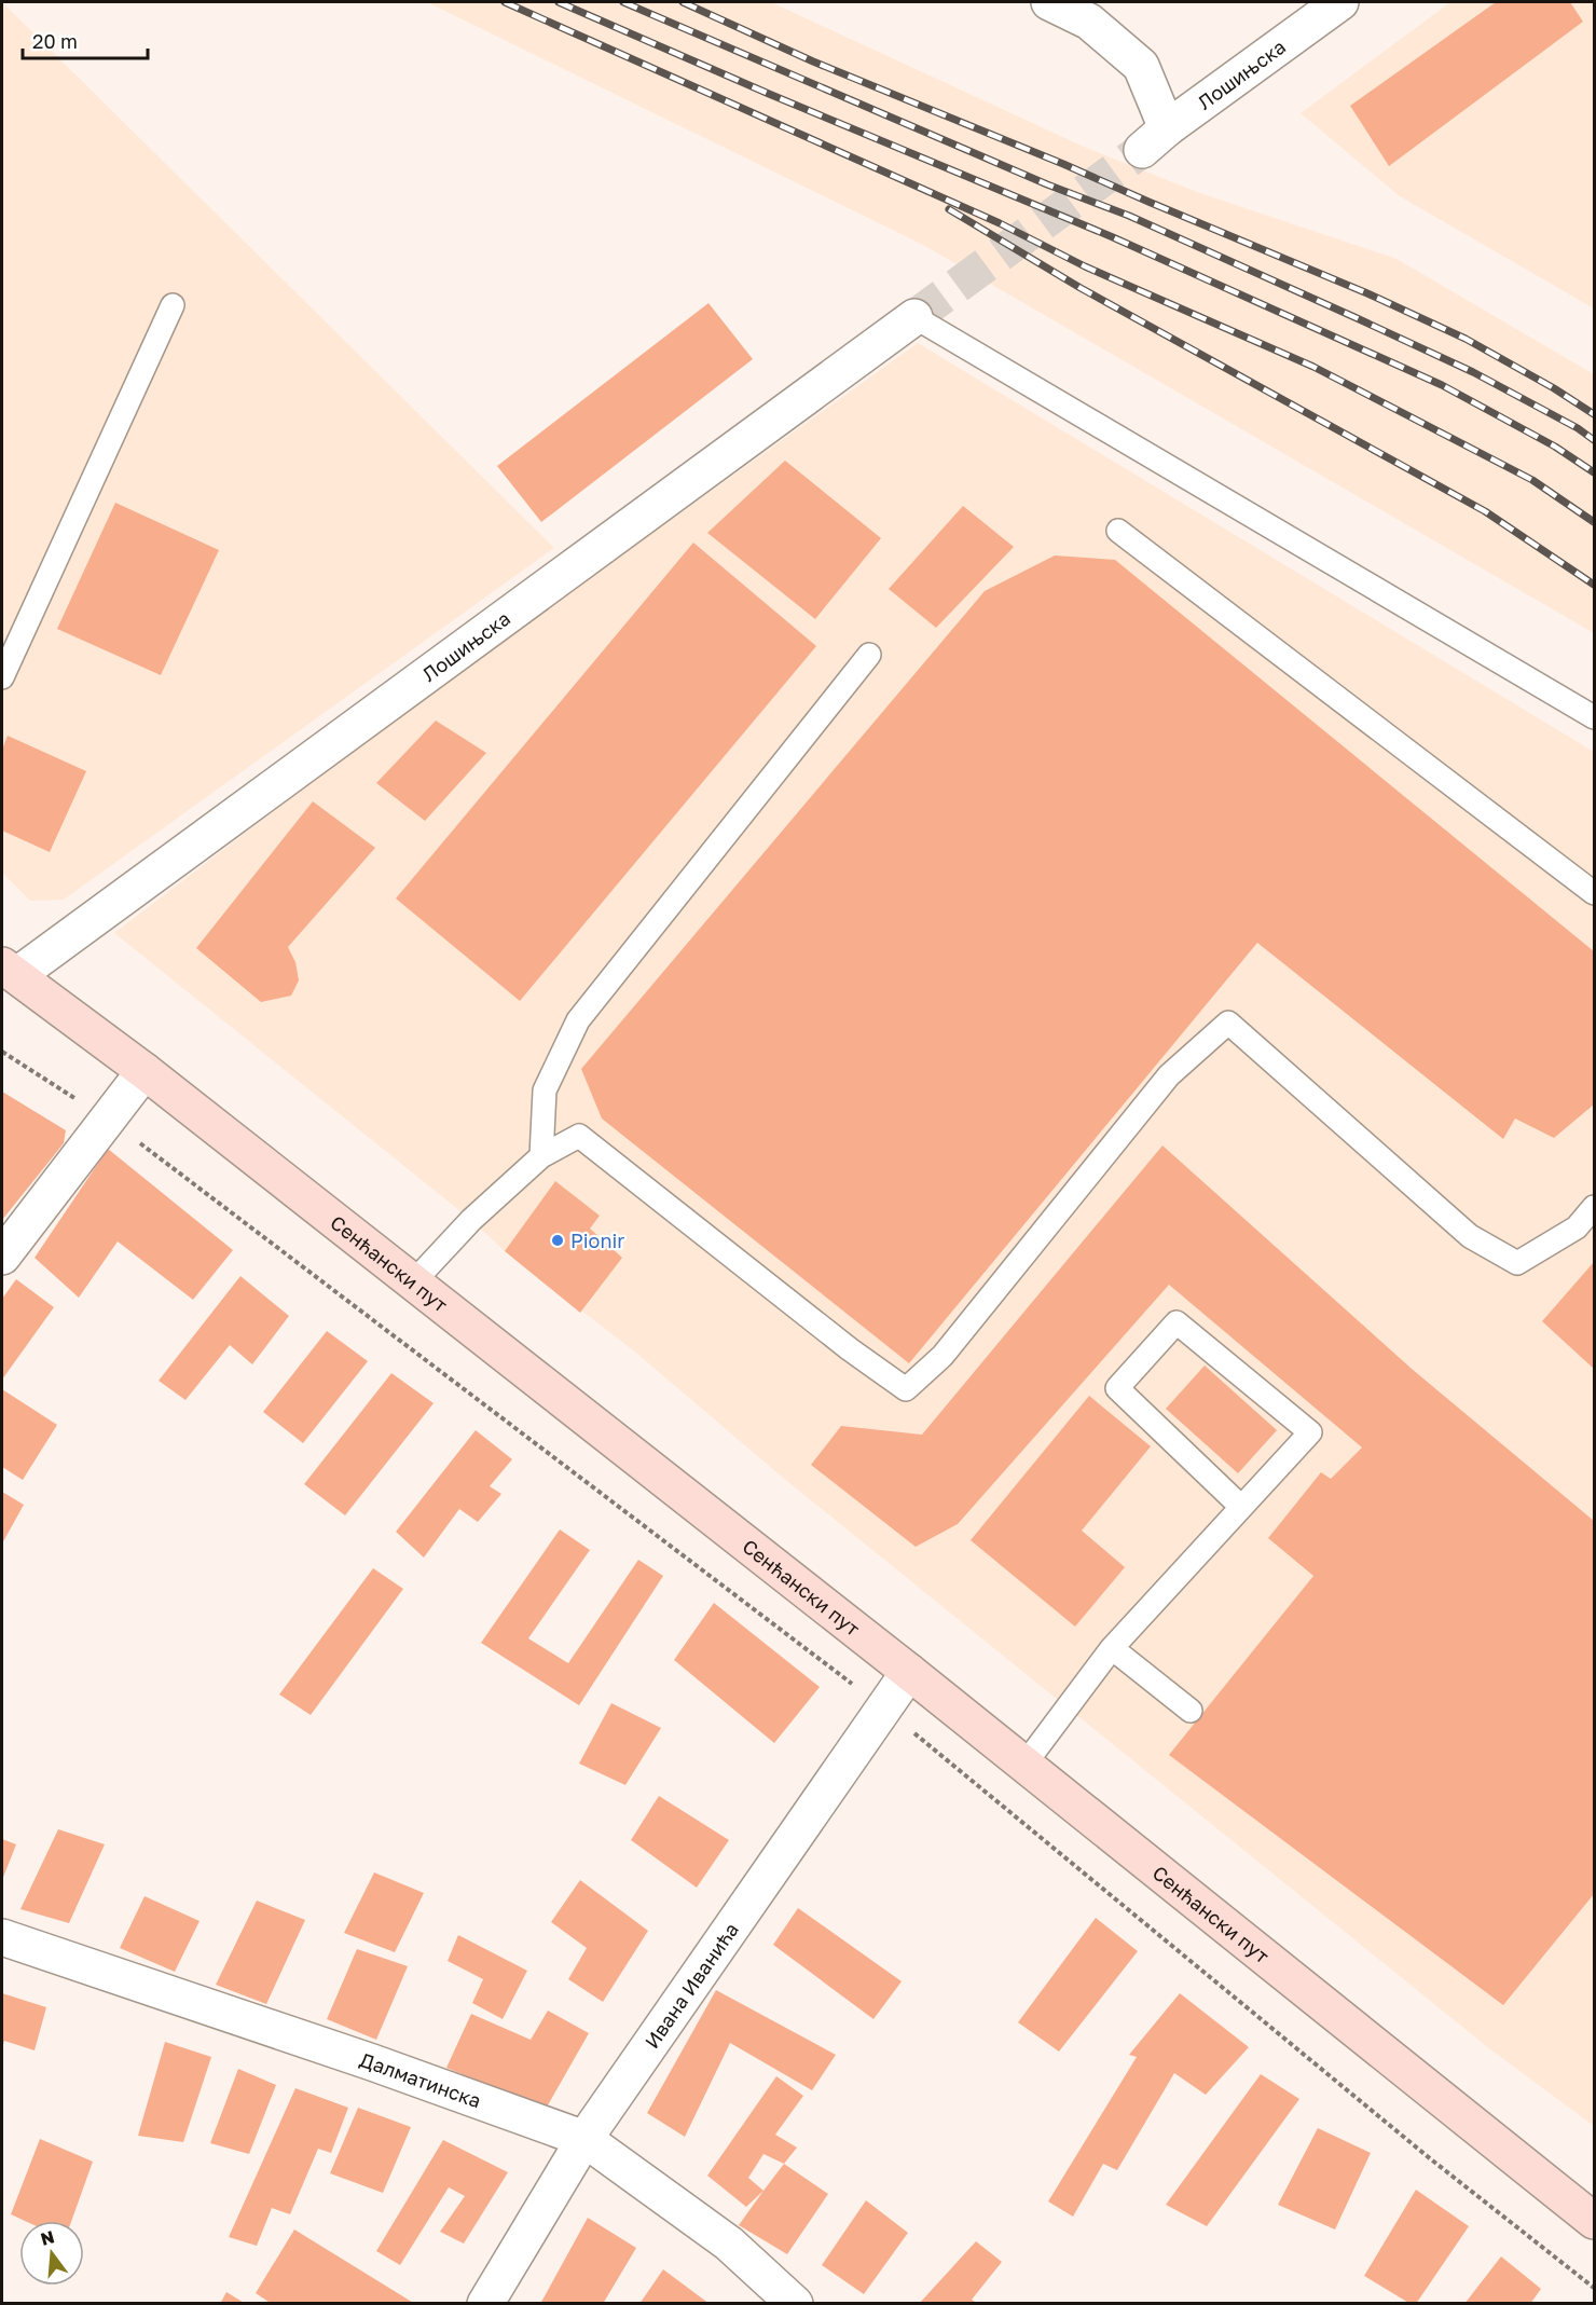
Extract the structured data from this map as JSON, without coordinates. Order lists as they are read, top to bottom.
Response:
{
  "streets": {
    "main road": ["Сенћански пут"],
    "street": ["Лошињска", "Ивана Иванића", "Далматинска"]
  },
  "crossings": [
    ["Лошињска", "Сенћански пут"],
    ["Сенћански пут", "Ивана Иванића"],
    ["Ивана Иванића", "Далматинска"]
  ],
  "places": ["Pionir"],
  "scale_bar": "20 m",
  "north": "top"
}
